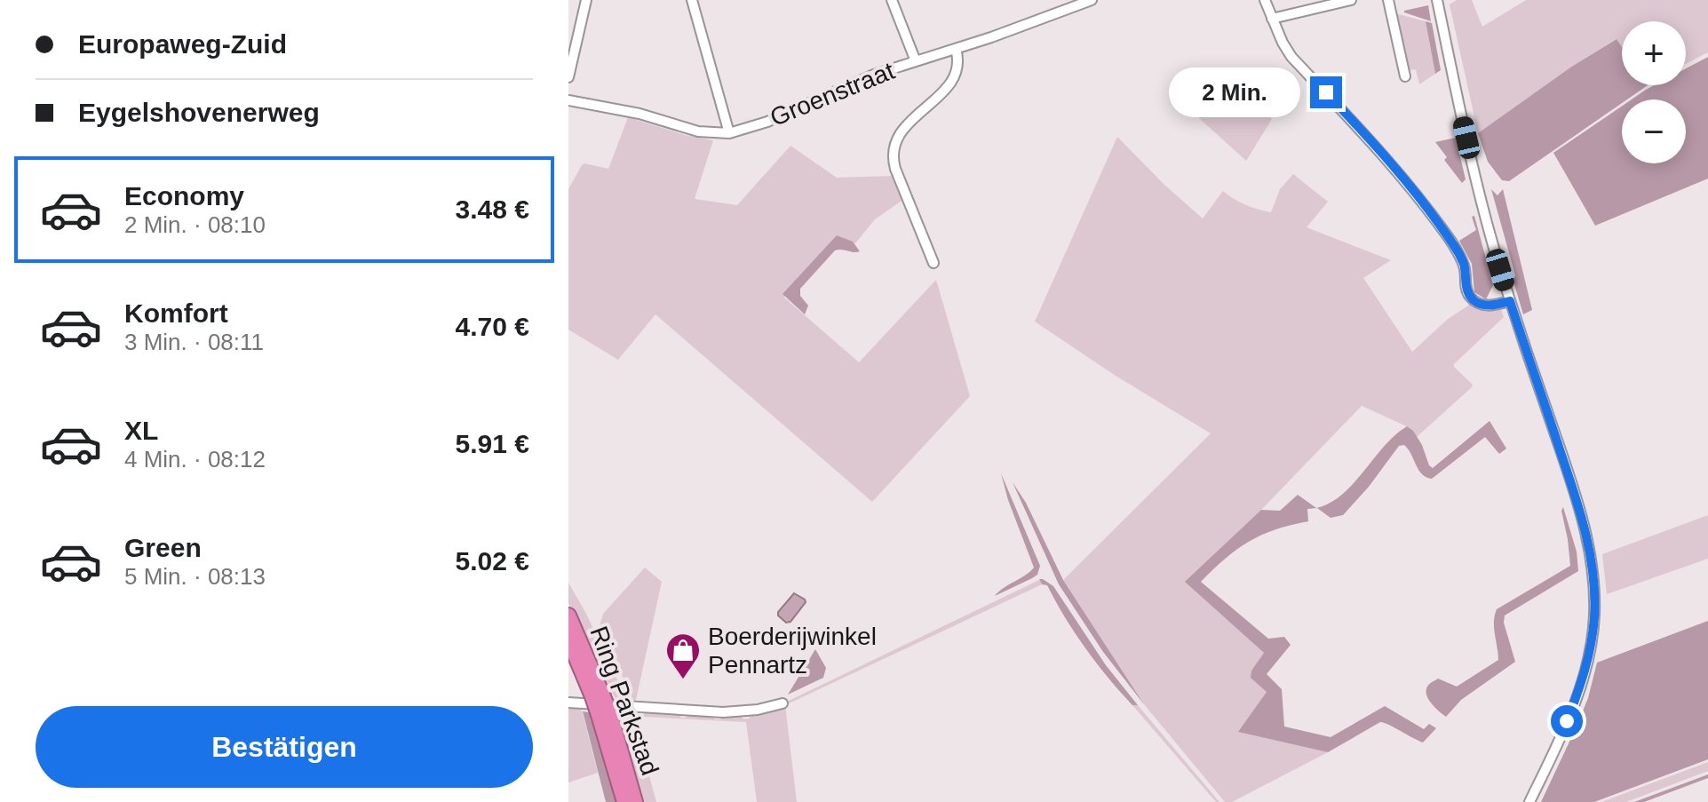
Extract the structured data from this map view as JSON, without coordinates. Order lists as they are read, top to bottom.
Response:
{
  "streets": {
    "highway": ["Ring Parkstad"],
    "street": ["Groenstraat"]
  },
  "places": {
    "shop": ["Boerderijwinkel Pennartz"]
  },
  "page": {
    "banner": ["Europaweg-Zuid", "Eygelshovenerweg"],
    "map_buttons": ["+", "−"],
    "bubble": "2 Min.",
    "list": [
      {
        "name": "Economy",
        "note": "2 Min. · 08:10",
        "value": "3.48 €"
      },
      {
        "name": "Komfort",
        "note": "3 Min. · 08:11",
        "value": "4.70 €"
      },
      {
        "name": "XL",
        "note": "4 Min. · 08:12",
        "value": "5.91 €"
      },
      {
        "name": "Green",
        "note": "5 Min. · 08:13",
        "value": "5.02 €"
      }
    ],
    "buttons": "Bestätigen"
  }
}
